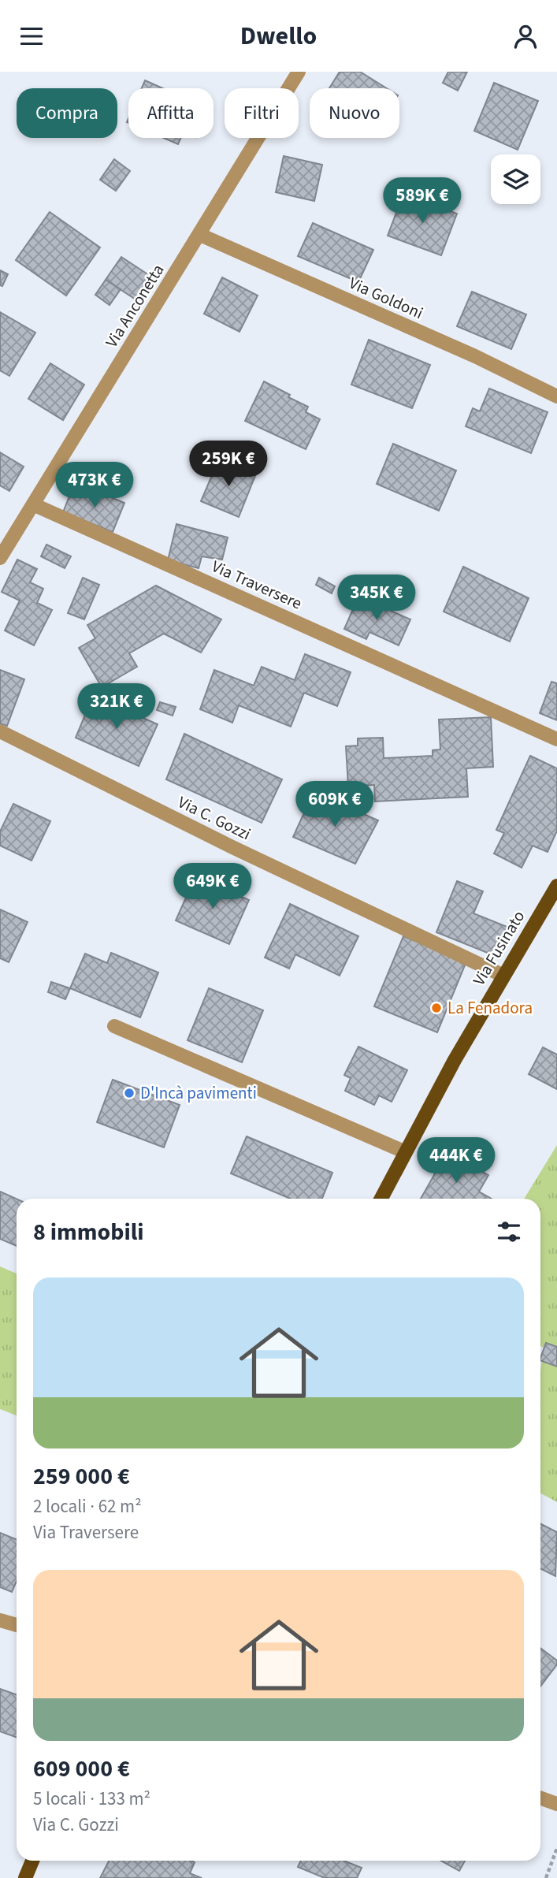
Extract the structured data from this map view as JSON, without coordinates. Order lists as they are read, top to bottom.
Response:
{
  "streets": {
    "main road": ["Via Fusinato"],
    "street": [
      "Via Goldoni",
      "Via Anconetta",
      "Via Traversere",
      "Via C. Gozzi"
    ]
  },
  "crossings": [
    ["Via Goldoni", "Via Anconetta"],
    ["Via Anconetta", "Via Traversere"],
    ["Via C. Gozzi", "Via Fusinato"]
  ],
  "places": ["La Fenadora", "D'Incà pavimenti"],
  "page": {
    "header": "Dwello",
    "chip": [
      "Compra",
      "Affitta",
      "Filtri",
      "Nuovo"
    ],
    "price": [
      "589K €",
      "259K €",
      "473K €",
      "345K €",
      "321K €",
      "609K €",
      "649K €",
      "444K €"
    ],
    "heading": "8 immobili",
    "list": [
      {
        "name": "259 000 €",
        "note": "2 locali · 62 m² · Via Traversere"
      },
      {
        "name": "609 000 €",
        "note": "5 locali · 133 m² · Via C. Gozzi"
      }
    ]
  }
}
